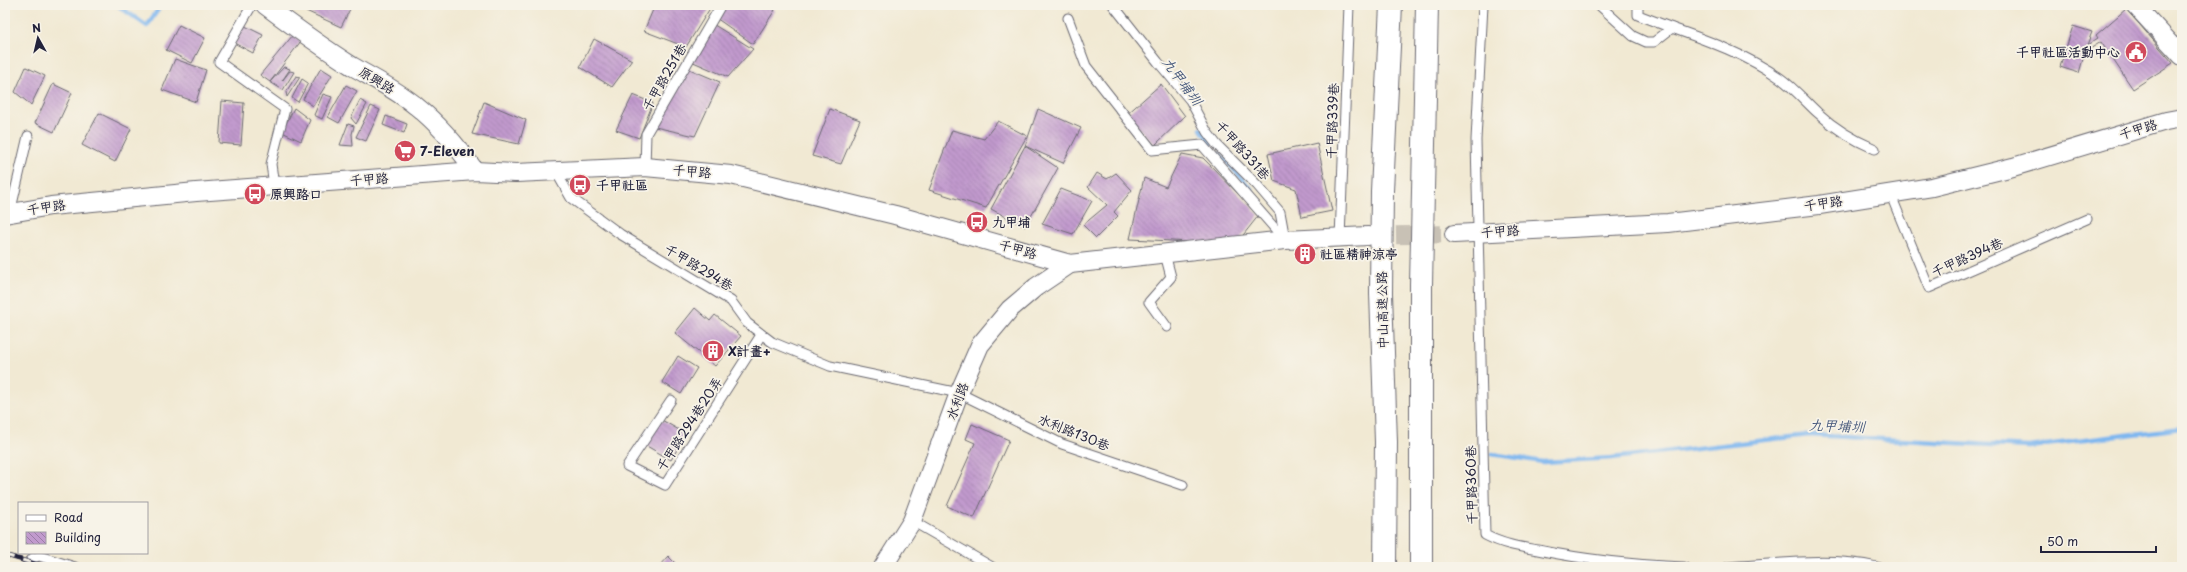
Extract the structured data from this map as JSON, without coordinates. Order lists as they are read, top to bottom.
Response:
{
  "streets": {
    "highway": ["中山高速公路"],
    "street": ["原興路", "千甲路", "水利路"],
    "lane": [
      "千甲路251巷",
      "千甲路339巷",
      "千甲路331巷",
      "千甲路394巷",
      "千甲路294巷",
      "千甲路294巷20弄",
      "水利路130巷",
      "千甲路360巷"
    ]
  },
  "crossings": [
    ["千甲路251巷", "千甲路"],
    ["原興路", "千甲路"],
    ["千甲路339巷", "千甲路"],
    ["千甲路", "千甲路331巷"],
    ["千甲路", "千甲路394巷"],
    ["千甲路", "千甲路294巷"],
    ["千甲路", "水利路"],
    ["千甲路", "千甲路360巷"],
    ["千甲路294巷", "水利路"],
    ["千甲路294巷", "千甲路294巷20弄"],
    ["千甲路294巷", "水利路130巷"],
    ["水利路", "水利路130巷"]
  ],
  "water": ["九甲埔圳"],
  "places": {
    "public building": ["千甲社區活動中心"],
    "supermarket": ["7-Eleven"],
    "bus stop": ["千甲社區", "原興路口", "九甲埔"],
    "building": ["社區精神涼亭", "X計畫+"]
  },
  "legend": ["Road", "Building"],
  "scale_bar": "50 m",
  "north": "top"
}
